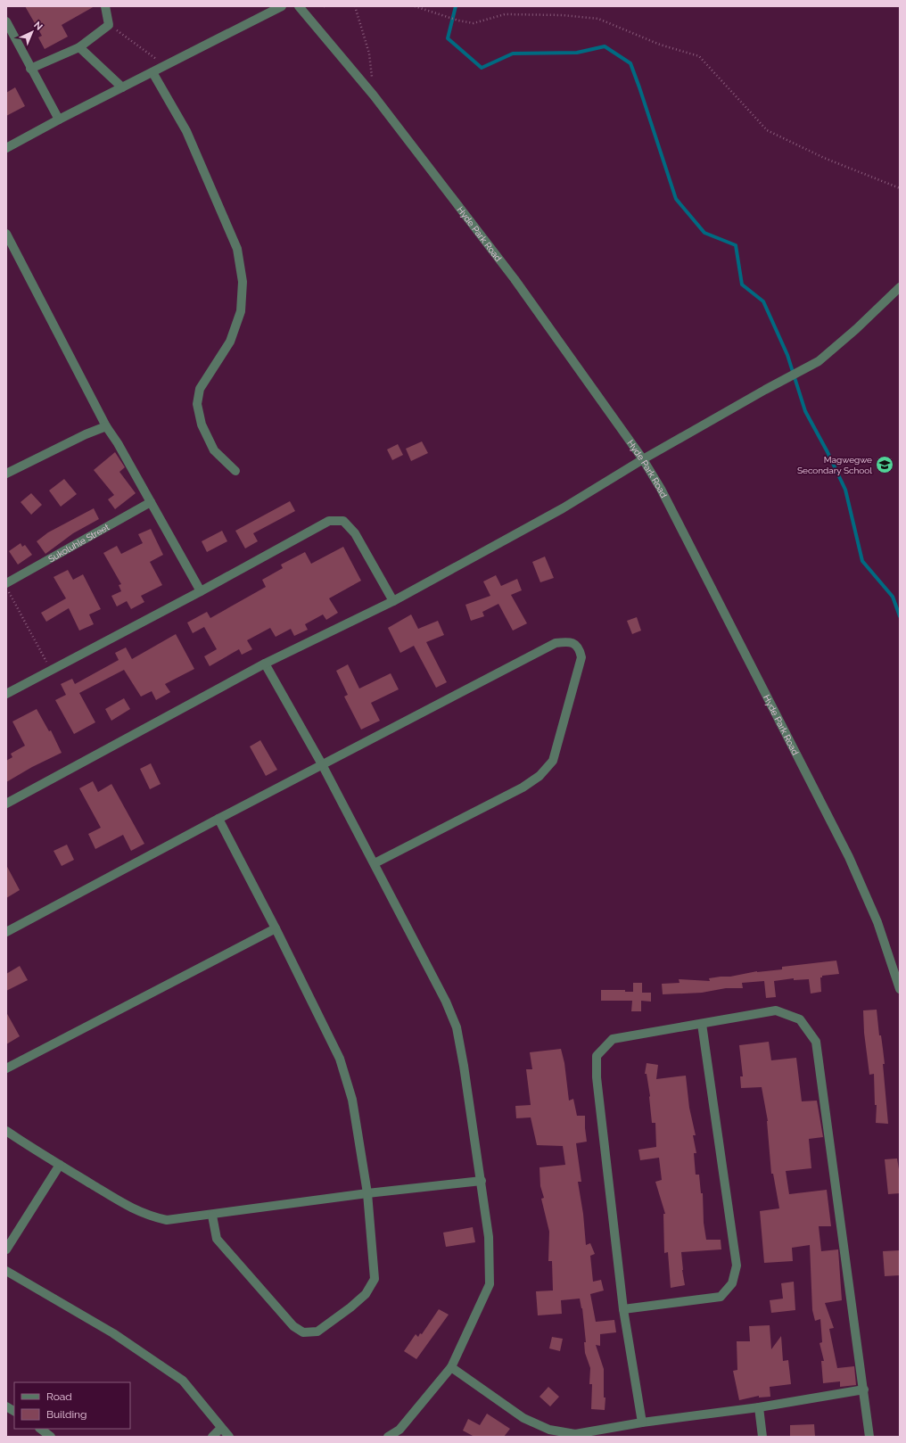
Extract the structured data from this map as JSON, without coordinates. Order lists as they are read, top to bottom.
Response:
{
  "streets": {
    "street": ["Hyde Park Road", "Sukoluhle Street"]
  },
  "places": {
    "school or university": ["Magwegwe Secondary School"]
  },
  "legend": ["Road", "Building"],
  "north": "top right"
}
